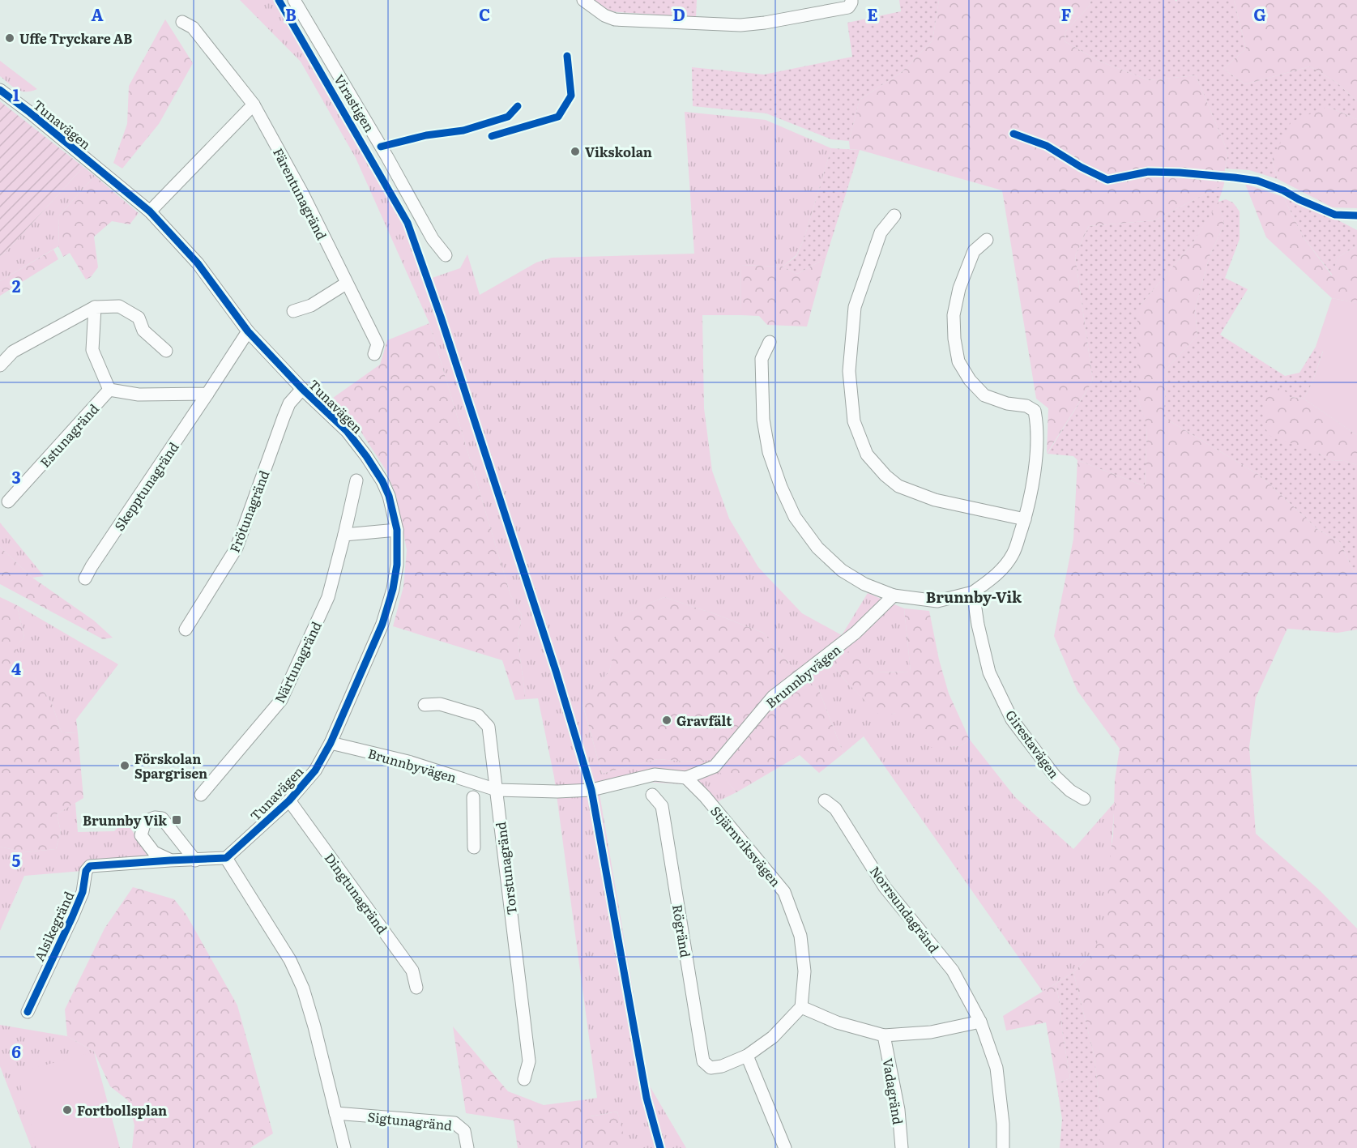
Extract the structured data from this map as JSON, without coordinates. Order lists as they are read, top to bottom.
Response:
{
  "streets": {
    "street": [
      "Virastigen",
      "Tunavägen",
      "Färentunagränd",
      "Estunagränd",
      "Skepptunagränd",
      "Frötunagränd",
      "Närtunagränd",
      "Brunnbyvägen",
      "Girestavägen",
      "Stjärnviksvägen",
      "Torstunagränd",
      "Dingtunagränd",
      "Norrsundagränd",
      "Alsikegränd",
      "Rögränd",
      "Vadagränd",
      "Sigtunagränd"
    ]
  },
  "crossings": [
    ["Tunavägen", "Skepptunagränd"],
    ["Tunavägen", "Frötunagränd"],
    ["Tunavägen", "Brunnbyvägen"],
    ["Tunavägen", "Dingtunagränd"],
    ["Brunnbyvägen", "Stjärnviksvägen"],
    ["Brunnbyvägen", "Torstunagränd"]
  ],
  "districts": ["Brunnby-Vik"],
  "places": {
    "other": [
      "Uffe Tryckare AB",
      "Vikskolan",
      "Gravfält",
      "Förskolan Spargrisen",
      "Fortbollsplan"
    ],
    "transit": ["Brunnby Vik"]
  },
  "grid": {
    "columns": [
      "A",
      "B",
      "C",
      "D",
      "E",
      "F",
      "G"
    ],
    "rows": [
      "1",
      "2",
      "3",
      "4",
      "5",
      "6"
    ]
  }
}
